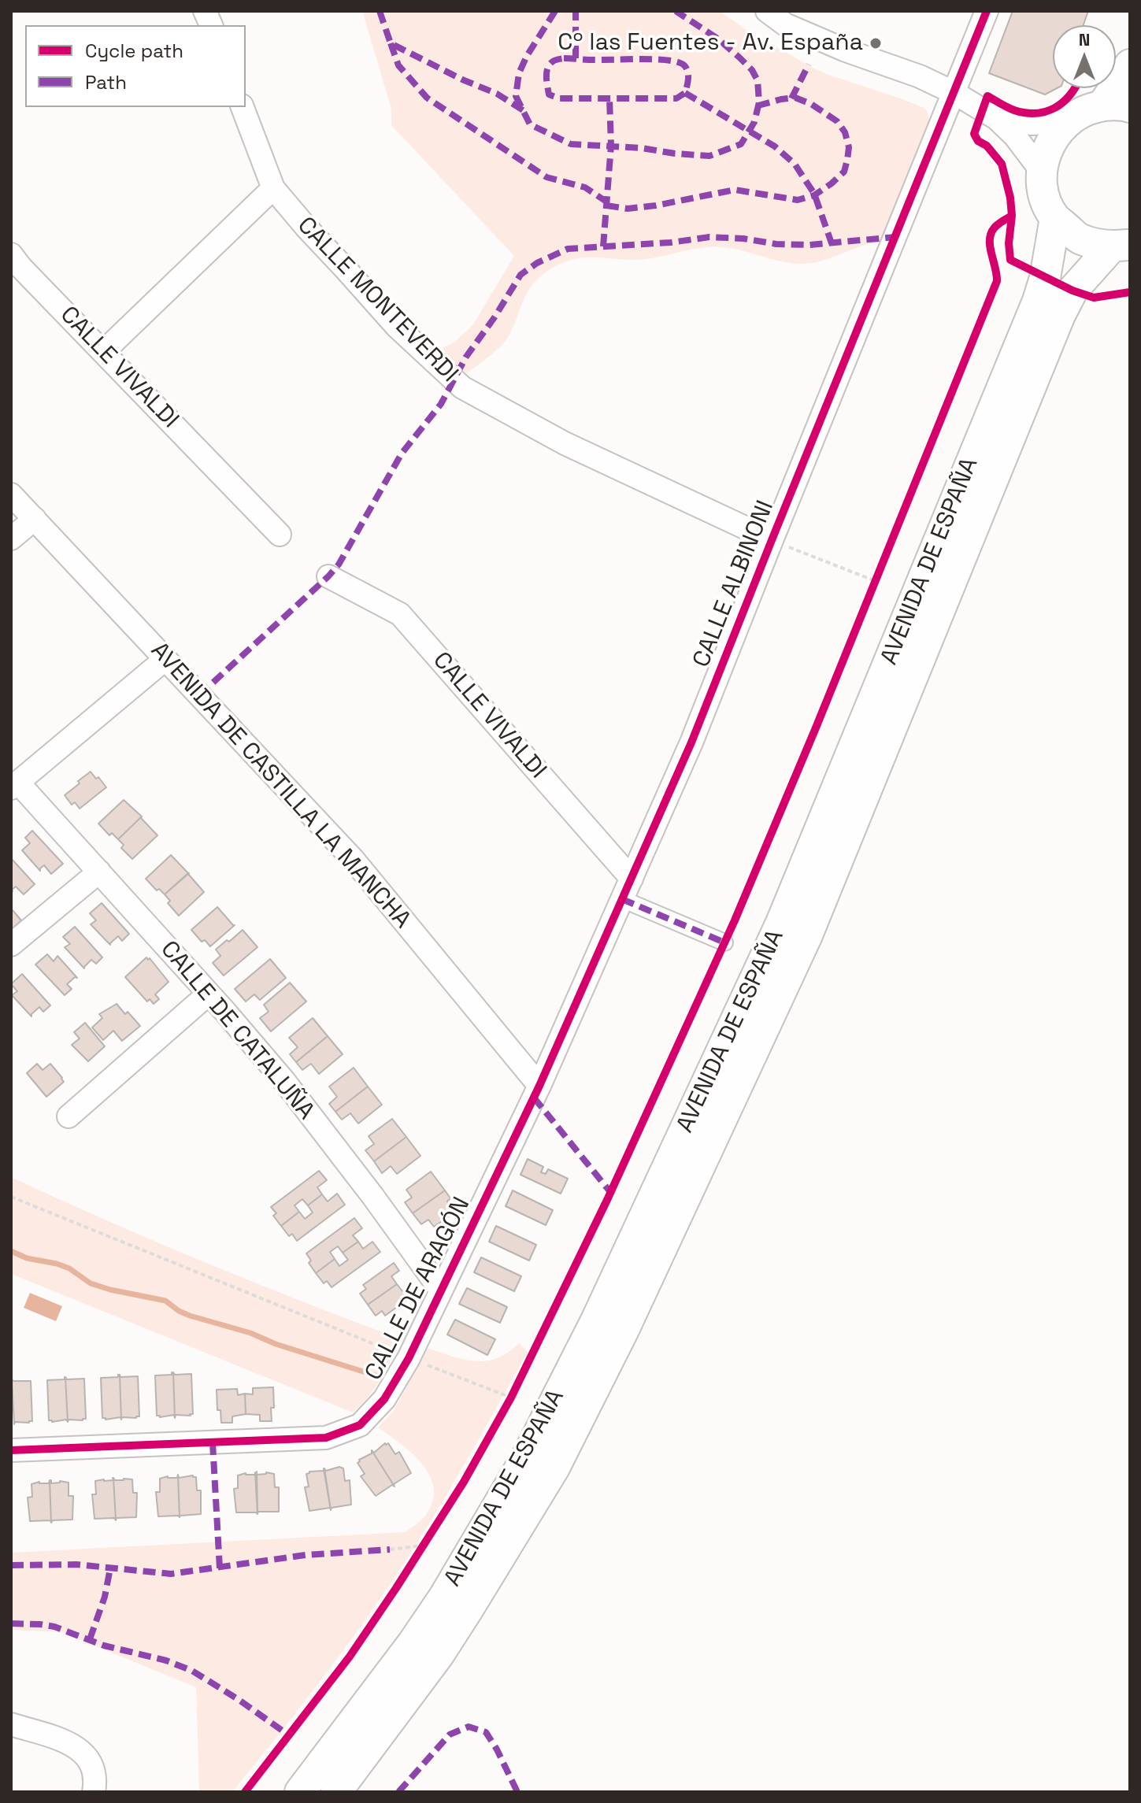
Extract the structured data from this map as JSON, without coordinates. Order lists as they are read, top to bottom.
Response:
{
  "streets": {
    "main road": ["AVENIDA DE ESPAÑA"],
    "street": [
      "CALLE MONTEVERDI",
      "CALLE VIVALDI",
      "CALLE ALBINONI",
      "AVENIDA DE CASTILLA LA MANCHA",
      "CALLE DE CATALUÑA",
      "CALLE DE ARAGÓN"
    ]
  },
  "crossings": [
    ["CALLE MONTEVERDI", "CALLE ALBINONI"],
    ["CALLE VIVALDI", "CALLE ALBINONI"],
    ["CALLE ALBINONI", "AVENIDA DE CASTILLA LA MANCHA"],
    ["CALLE ALBINONI", "CALLE DE ARAGÓN"],
    ["AVENIDA DE CASTILLA LA MANCHA", "CALLE DE ARAGÓN"],
    ["CALLE DE CATALUÑA", "CALLE DE ARAGÓN"]
  ],
  "places": ["Cº las Fuentes - Av. España"],
  "legend": ["Cycle path", "Path"],
  "north": "top"
}
